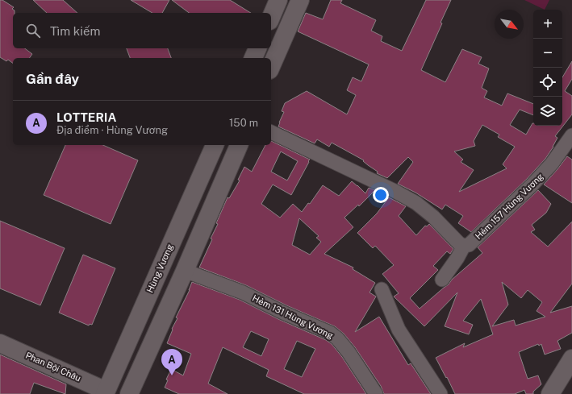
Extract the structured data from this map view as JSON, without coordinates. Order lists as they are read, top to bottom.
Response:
{
  "streets": {
    "main road": ["Hùng Vương", "Phan Bội Châu"],
    "street": ["Hẻm 157 Hùng Vương", "Hẻm 131 Hùng Vương"]
  },
  "crossings": [
    ["Hùng Vương", "Phan Bội Châu"]
  ],
  "north": "bottom right",
  "page": {
    "map_buttons": ["+", "−"],
    "search": "Tìm kiếm",
    "heading": "Gần đây",
    "list": [
      {
        "mark": "A",
        "name": "LOTTERIA",
        "note": "Địa điểm · Hùng Vương",
        "value": "150 m"
      }
    ],
    "pins": "A"
  }
}
